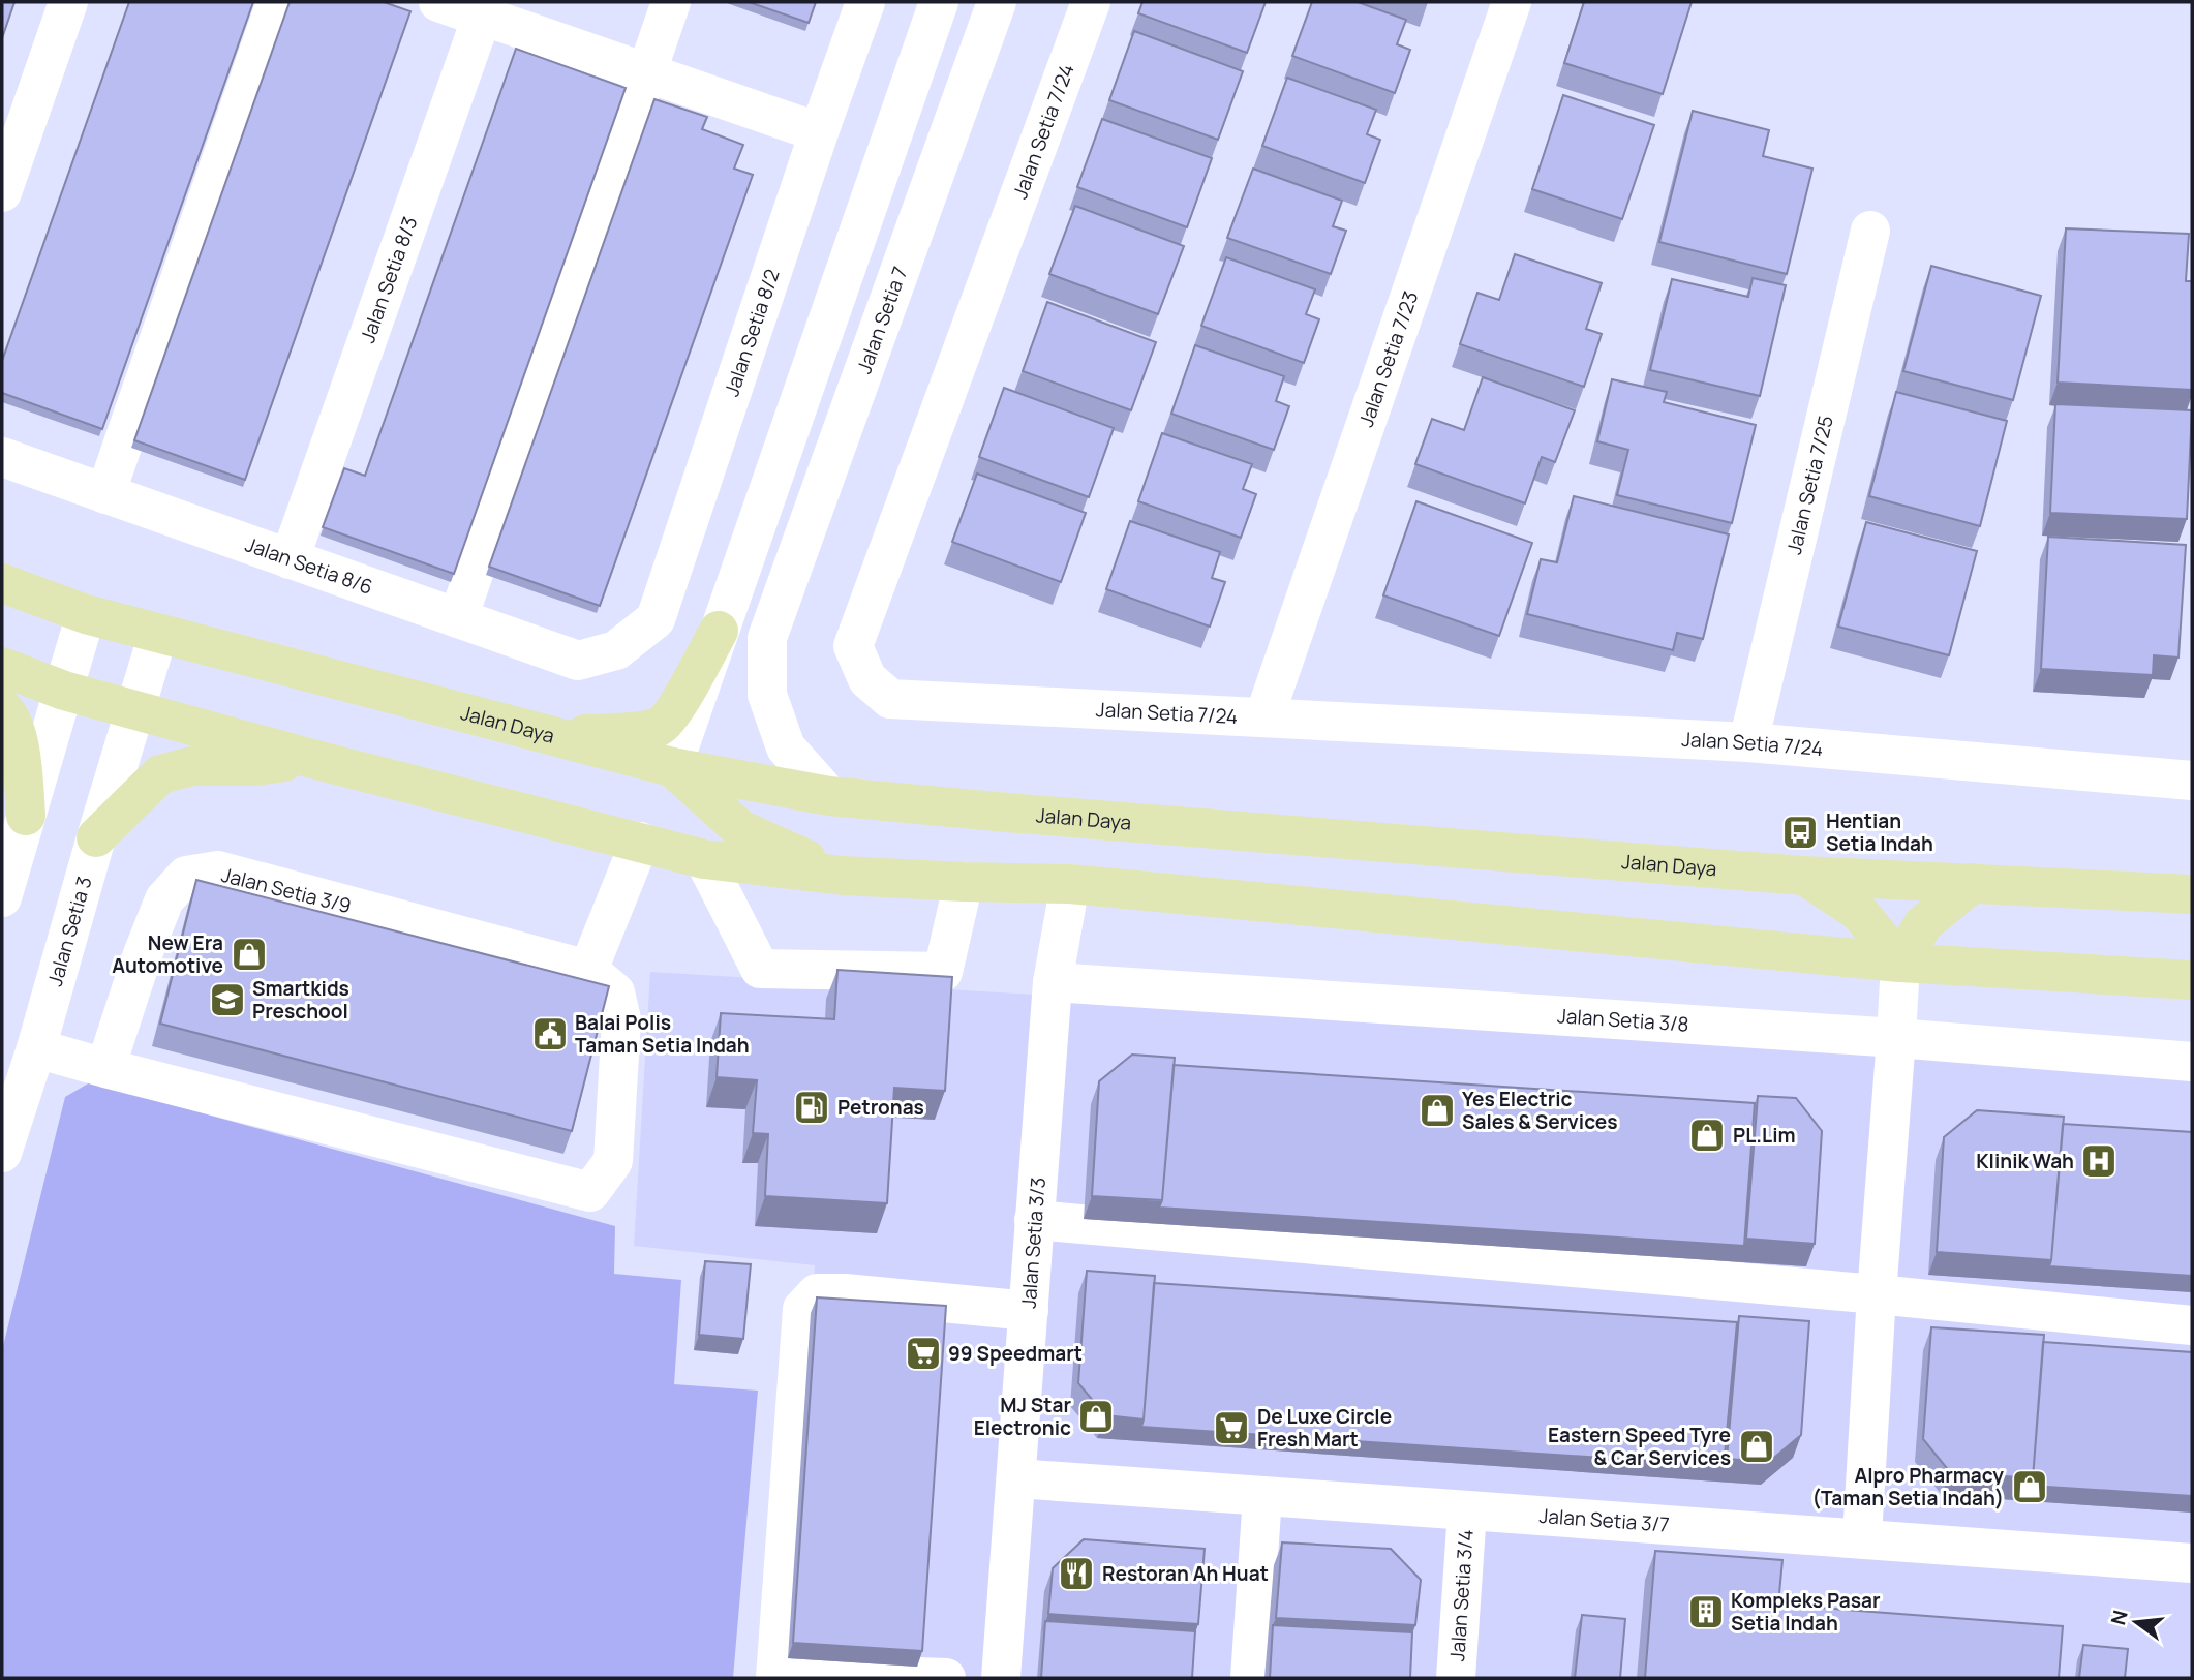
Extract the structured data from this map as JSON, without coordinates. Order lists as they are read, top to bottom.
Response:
{
  "streets": {
    "main road": ["Jalan Daya"],
    "street": [
      "Jalan Setia 7/24",
      "Jalan Setia 8/3",
      "Jalan Setia 7",
      "Jalan Setia 8/2",
      "Jalan Setia 7/23",
      "Jalan Setia 7/25",
      "Jalan Setia 8/6",
      "Jalan Setia 3/9",
      "Jalan Setia 3",
      "Jalan Setia 3/8",
      "Jalan Setia 3/3",
      "Jalan Setia 3/7",
      "Jalan Setia 3/4"
    ]
  },
  "crossings": [
    ["Jalan Setia 7/24", "Jalan Setia 7/23"],
    ["Jalan Setia 7/24", "Jalan Setia 7/25"],
    ["Jalan Setia 8/3", "Jalan Setia 8/6"],
    ["Jalan Setia 7", "Jalan Daya"],
    ["Jalan Setia 8/2", "Jalan Setia 8/6"],
    ["Jalan Daya", "Jalan Setia 3"],
    ["Jalan Setia 3/8", "Jalan Setia 3/3"],
    ["Jalan Setia 3/3", "Jalan Setia 3/7"],
    ["Jalan Setia 3/7", "Jalan Setia 3/4"]
  ],
  "places": {
    "bus stop": ["Hentian Setia Indah"],
    "shop": [
      "New Era Automotive",
      "Yes Electric Sales & Services",
      "PL.Lim",
      "MJ Star Electronic",
      "Eastern Speed Tyre & Car Services",
      "Alpro Pharmacy (Taman Setia Indah)"
    ],
    "school or university": ["Smartkids Preschool"],
    "public building": ["Balai Polis Taman Setia Indah"],
    "fuel station": ["Petronas"],
    "hospital": ["Klinik Wah"],
    "supermarket": ["99 Speedmart", "De Luxe Circle Fresh Mart"],
    "restaurant": ["Restoran Ah Huat"],
    "building": ["Kompleks Pasar Setia Indah"]
  },
  "north": "left"
}
